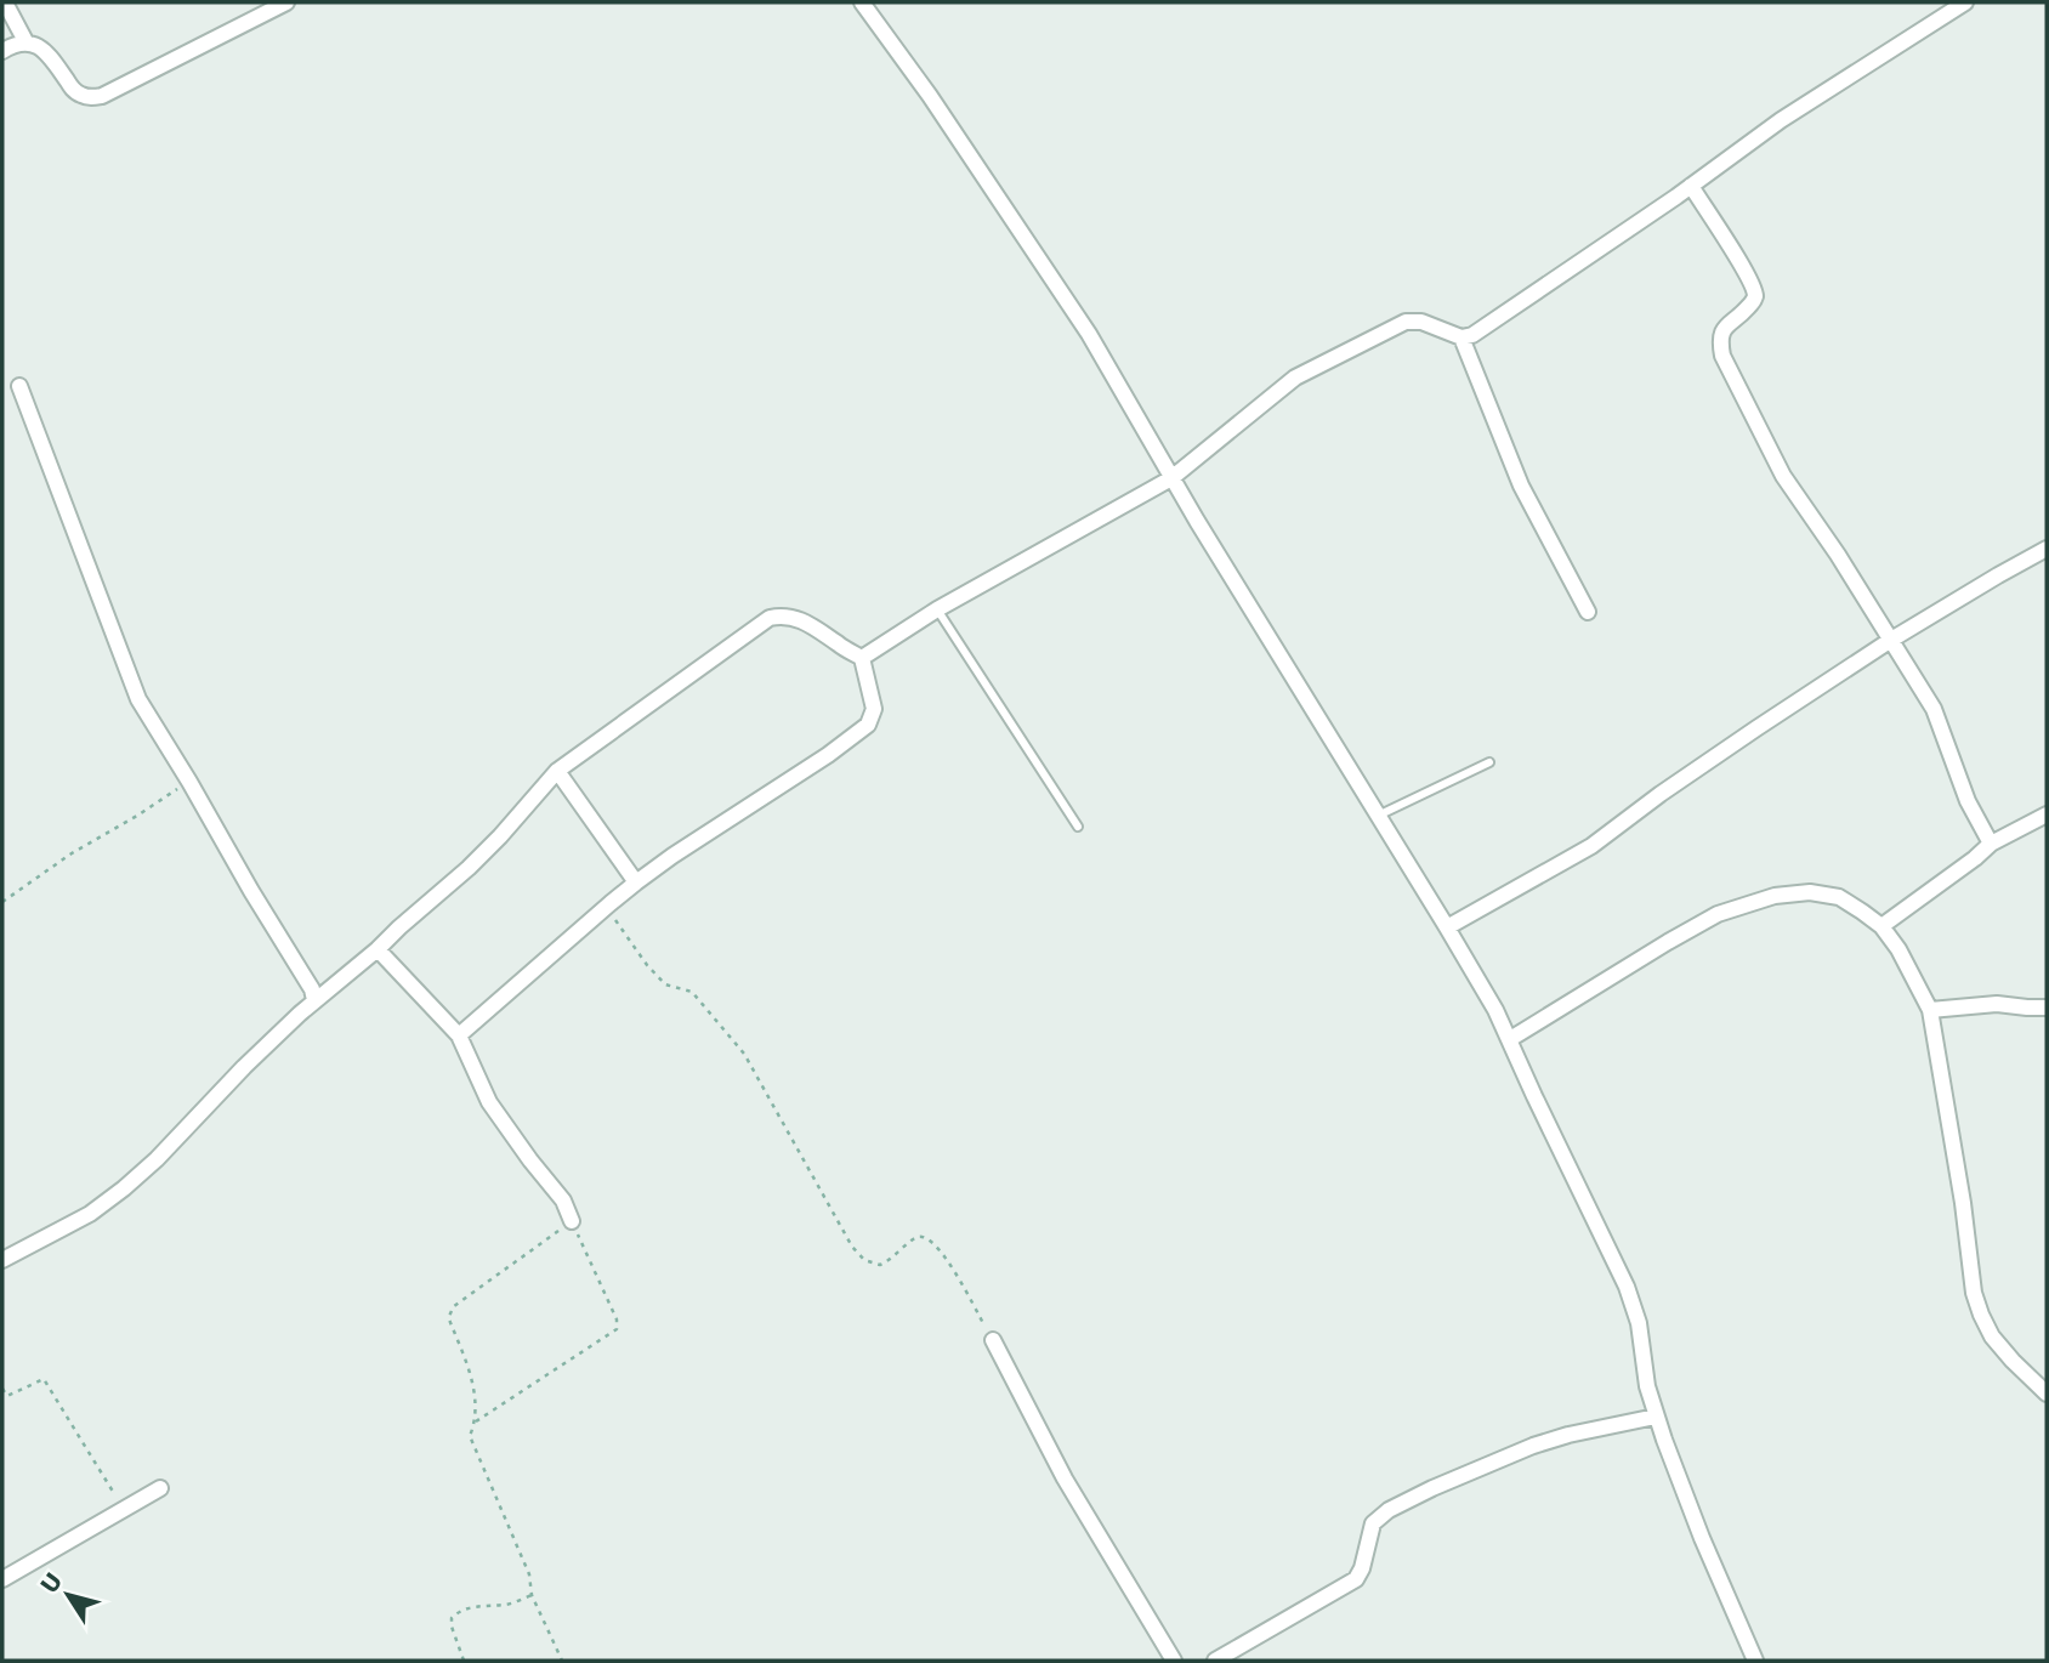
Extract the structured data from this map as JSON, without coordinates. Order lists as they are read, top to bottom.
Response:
{
  "north": "top left"
}
